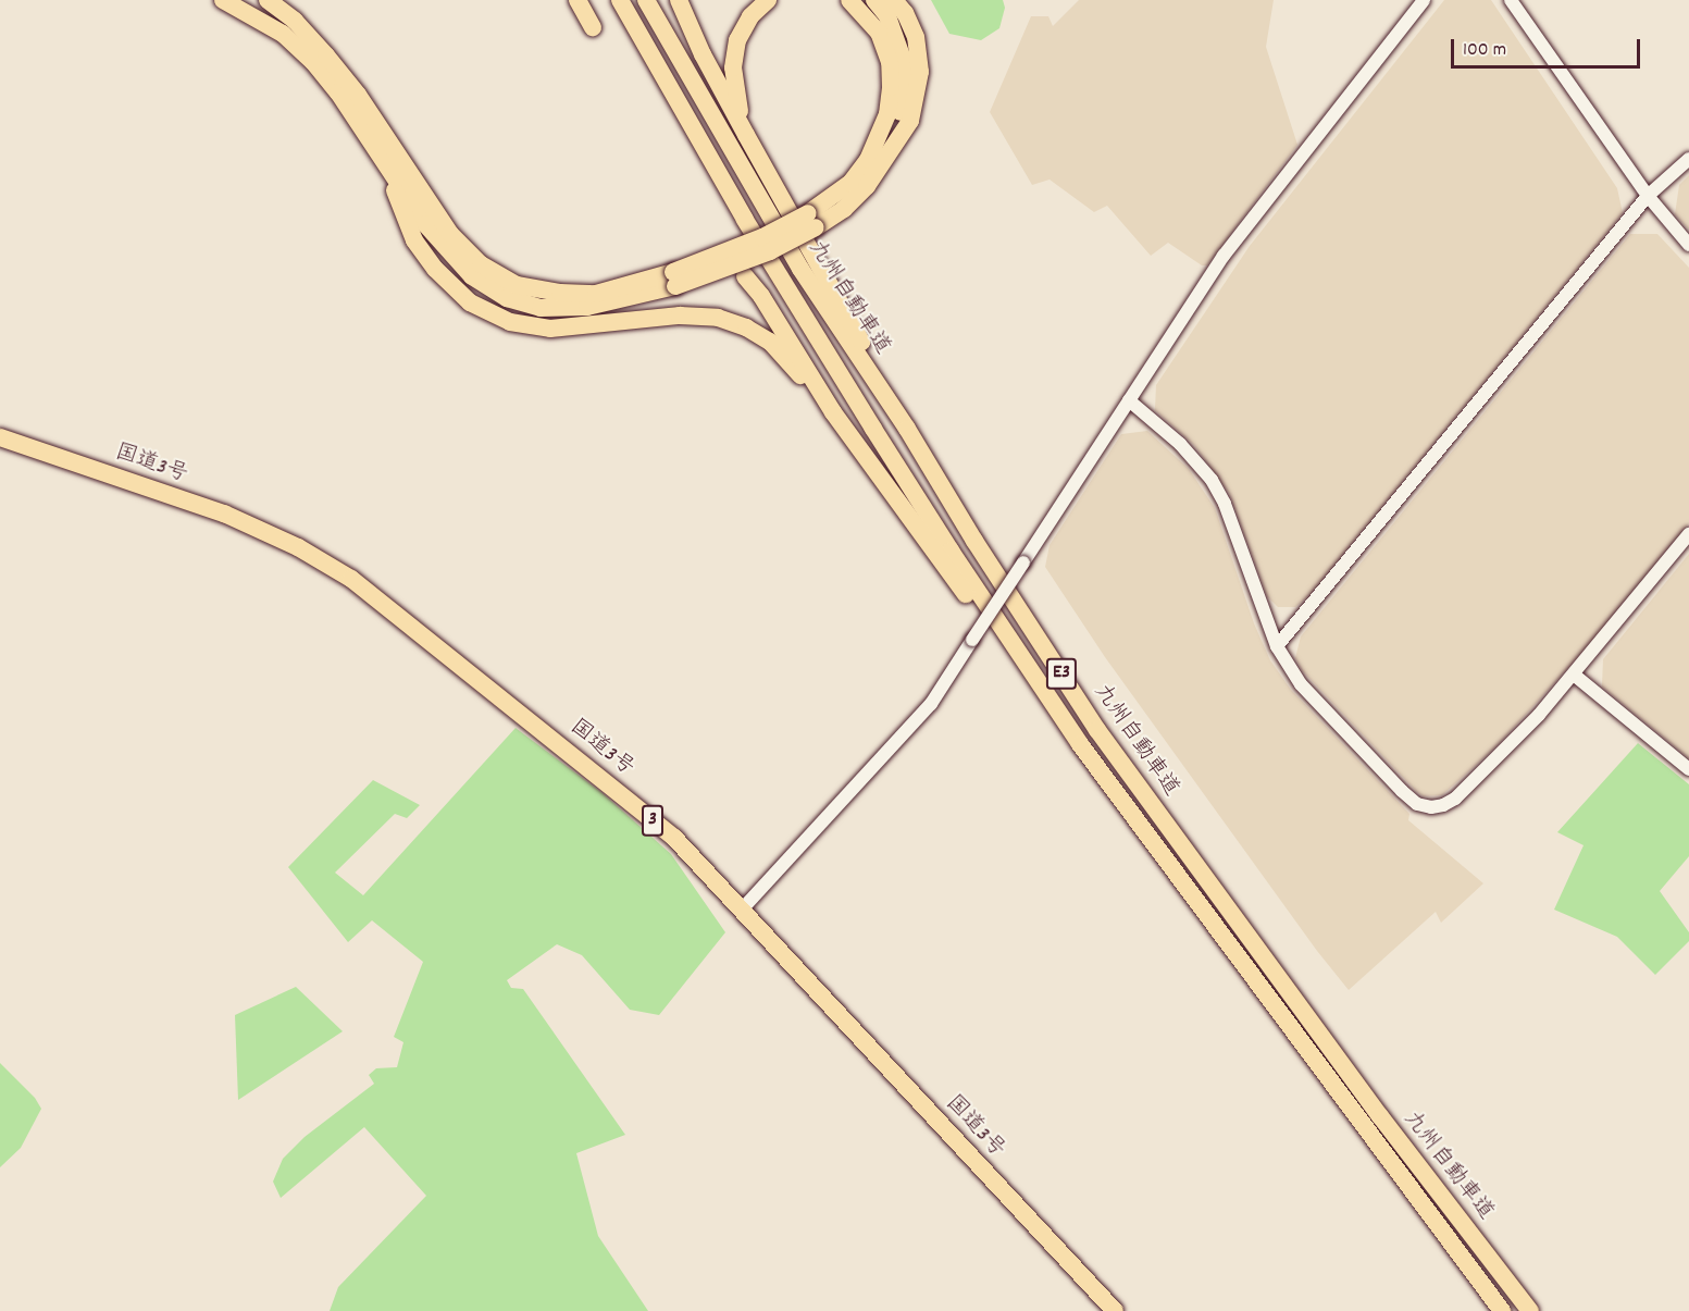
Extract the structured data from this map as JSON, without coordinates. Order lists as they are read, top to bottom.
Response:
{
  "streets": {
    "highway": [
      "九州自動車道",
      "国道3号",
      "E3",
      "3"
    ]
  },
  "scale_bar": "100 m"
}
